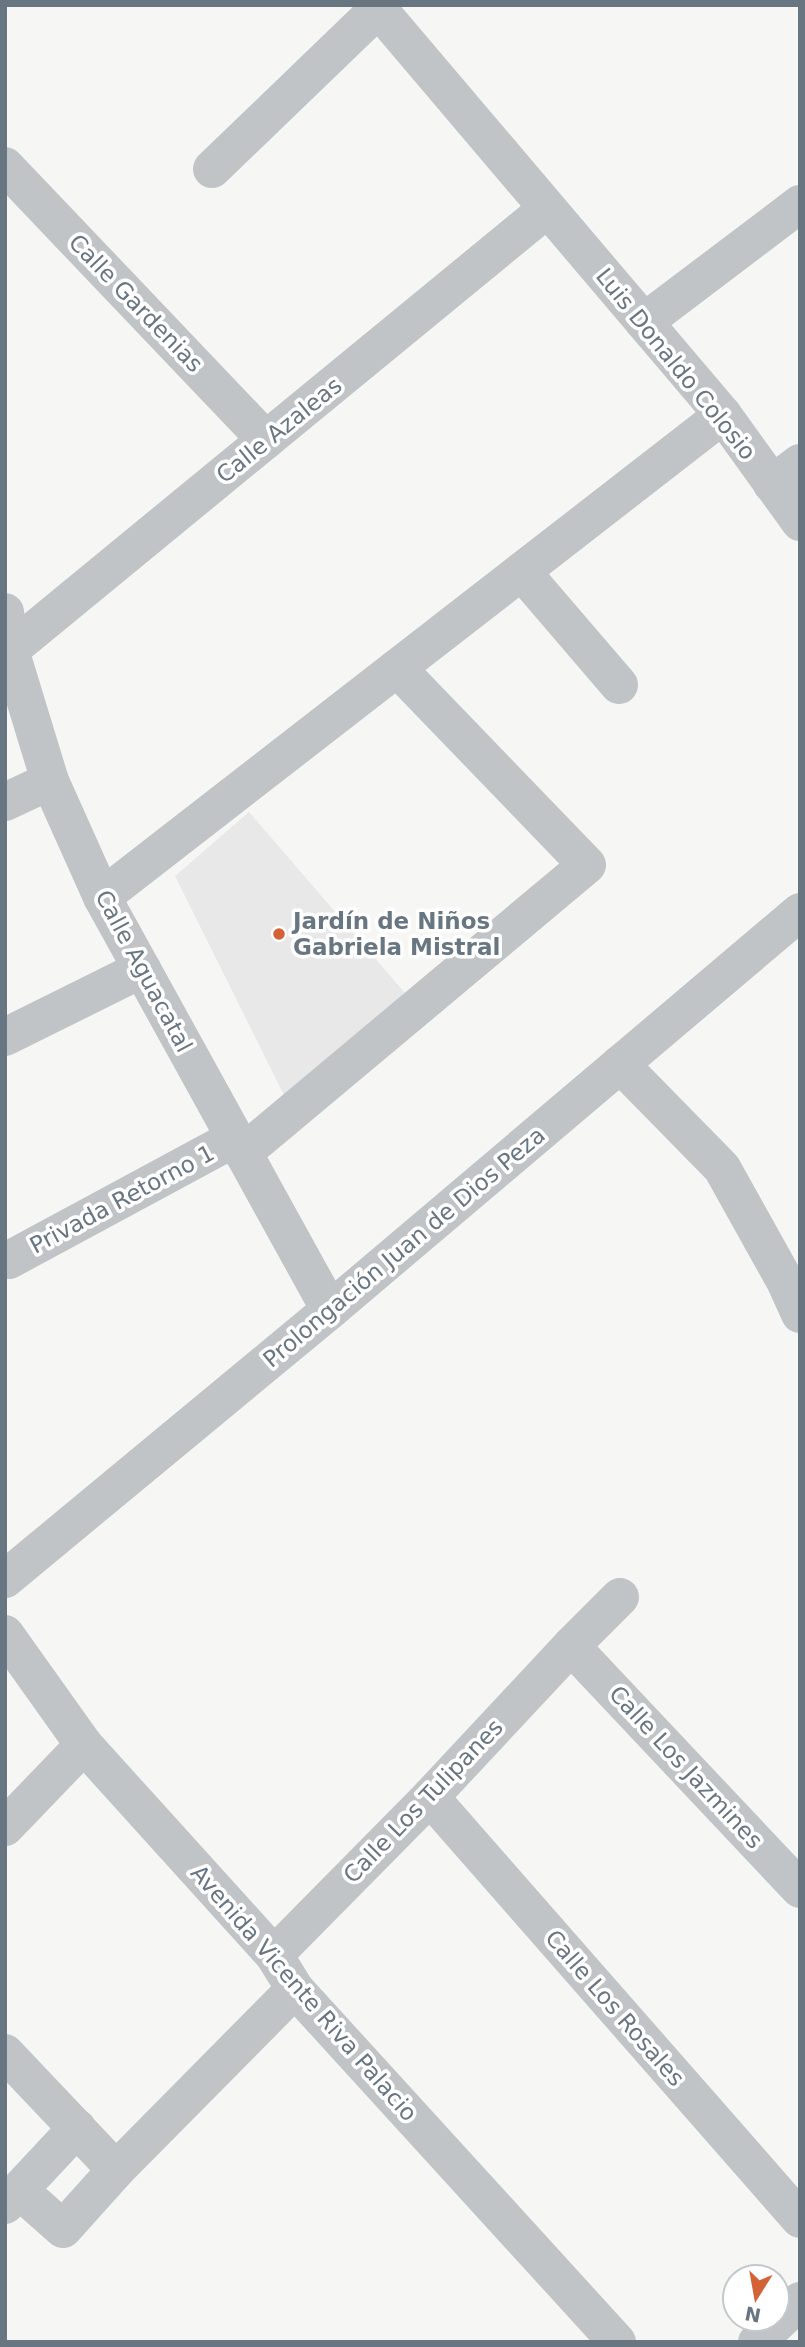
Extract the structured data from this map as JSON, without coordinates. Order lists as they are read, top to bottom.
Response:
{
  "streets": {
    "street": [
      "Calle Gardenias",
      "Luis Donaldo Colosio",
      "Calle Azaleas",
      "Calle Aguacatal",
      "Privada Retorno 1",
      "Prolongación Juan de Dios Peza",
      "Calle Los Jazmines",
      "Calle Los Tulipanes",
      "Avenida Vicente Riva Palacio",
      "Calle Los Rosales"
    ]
  },
  "crossings": [
    ["Calle Gardenias", "Calle Azaleas"],
    ["Luis Donaldo Colosio", "Calle Azaleas"],
    ["Calle Azaleas", "Calle Aguacatal"],
    ["Calle Aguacatal", "Privada Retorno 1"],
    ["Calle Aguacatal", "Prolongación Juan de Dios Peza"],
    ["Calle Los Jazmines", "Calle Los Tulipanes"],
    ["Calle Los Tulipanes", "Avenida Vicente Riva Palacio"],
    ["Calle Los Tulipanes", "Calle Los Rosales"]
  ],
  "places": ["Jardín de Niños Gabriela Mistral"],
  "north": "bottom"
}
